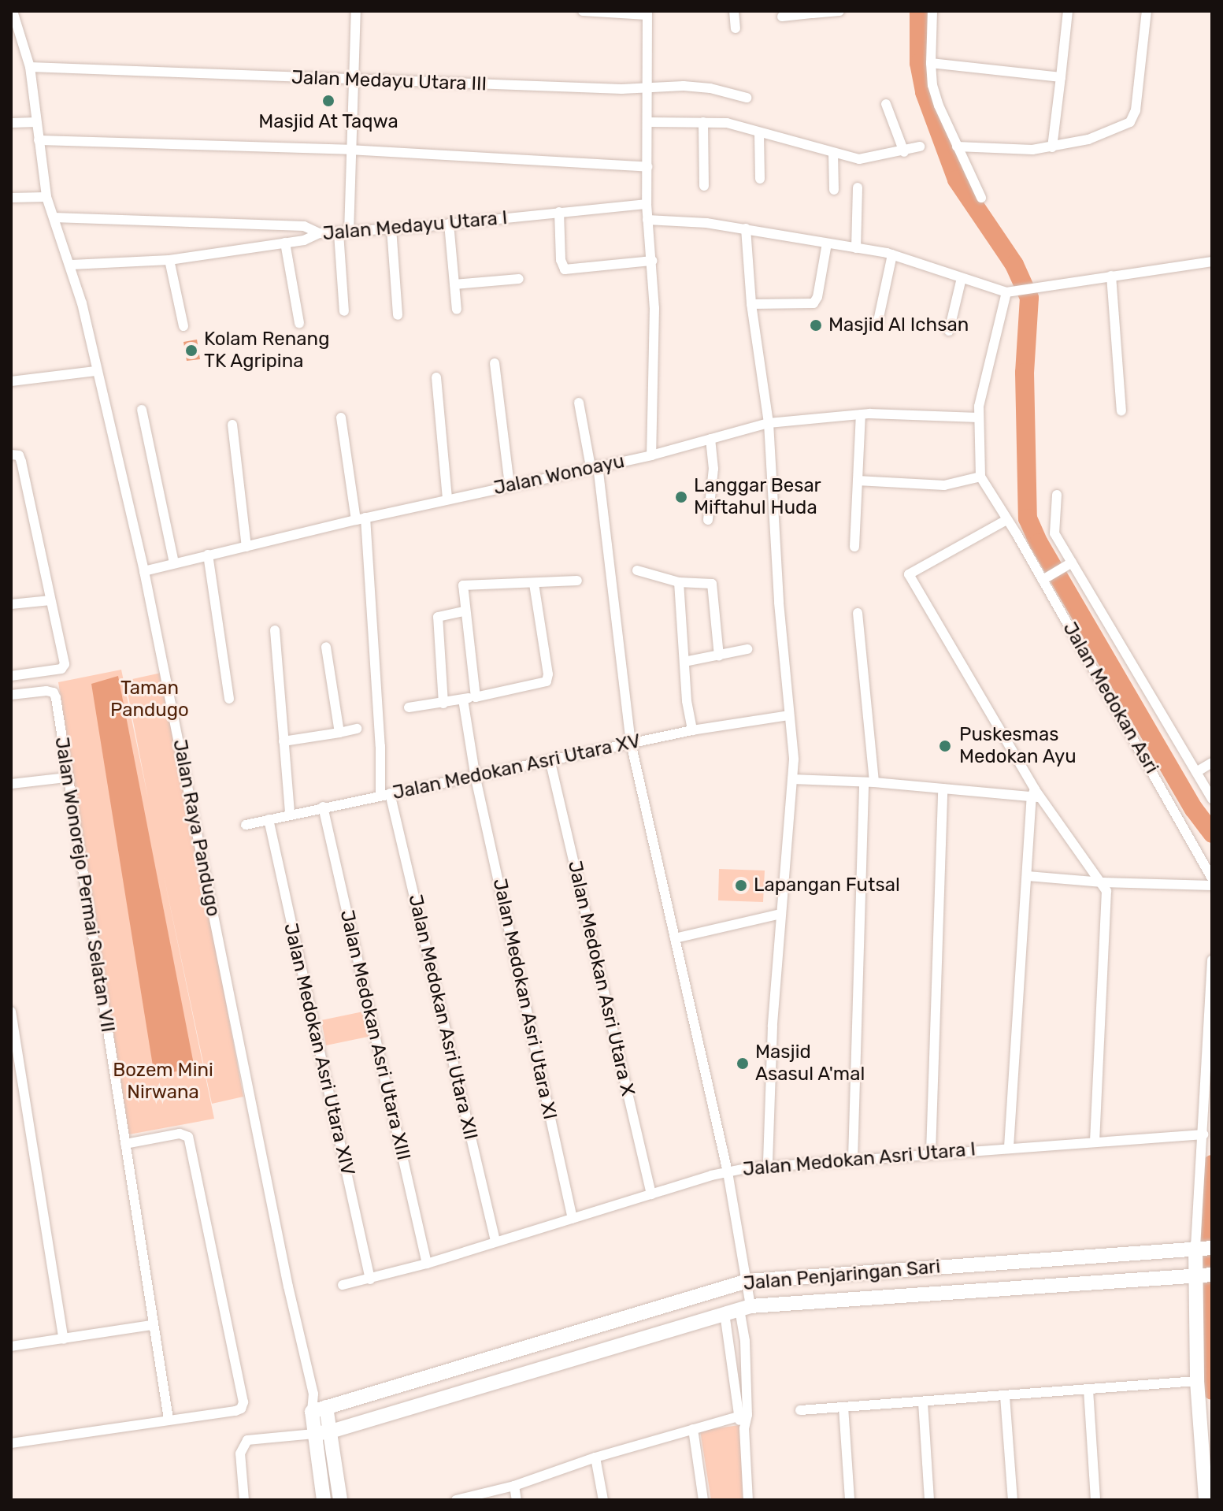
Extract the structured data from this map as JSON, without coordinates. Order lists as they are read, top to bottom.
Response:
{
  "streets": {
    "street": [
      "Jalan Medayu Utara III",
      "Jalan Medayu Utara I",
      "Jalan Wonoayu",
      "Jalan Medokan Asri",
      "Jalan Medokan Asri Utara XV",
      "Jalan Raya Pandugo",
      "Jalan Wonorejo Permai Selatan VII",
      "Jalan Medokan Asri Utara X",
      "Jalan Medokan Asri Utara XI",
      "Jalan Medokan Asri Utara XII",
      "Jalan Medokan Asri Utara XIII",
      "Jalan Medokan Asri Utara XIV",
      "Jalan Medokan Asri Utara I",
      "Jalan Penjaringan Sari"
    ]
  },
  "crossings": [
    ["Jalan Medayu Utara III", "Jalan Raya Pandugo"],
    ["Jalan Medayu Utara I", "Jalan Raya Pandugo"],
    ["Jalan Wonoayu", "Jalan Raya Pandugo"],
    ["Jalan Wonoayu", "Jalan Medokan Asri Utara XII"],
    ["Jalan Medokan Asri Utara XV", "Jalan Medokan Asri Utara X"],
    ["Jalan Medokan Asri Utara XV", "Jalan Medokan Asri Utara XI"],
    ["Jalan Medokan Asri Utara XV", "Jalan Medokan Asri Utara XII"],
    ["Jalan Medokan Asri Utara XV", "Jalan Medokan Asri Utara XIII"],
    ["Jalan Medokan Asri Utara XV", "Jalan Medokan Asri Utara XIV"],
    ["Jalan Raya Pandugo", "Jalan Penjaringan Sari"],
    ["Jalan Medokan Asri Utara X", "Jalan Medokan Asri Utara I"],
    ["Jalan Medokan Asri Utara XI", "Jalan Medokan Asri Utara I"],
    ["Jalan Medokan Asri Utara XII", "Jalan Medokan Asri Utara I"],
    ["Jalan Medokan Asri Utara XIII", "Jalan Medokan Asri Utara I"],
    ["Jalan Medokan Asri Utara XIV", "Jalan Medokan Asri Utara I"]
  ],
  "parks": ["Taman Pandugo", "Bozem Mini Nirwana"],
  "places": [
    "Masjid At Taqwa",
    "Masjid Al Ichsan",
    "Kolam Renang TK Agripina",
    "Langgar Besar Miftahul Huda",
    "Puskesmas Medokan Ayu",
    "Lapangan Futsal",
    "Masjid Asasul A'mal"
  ]
}
